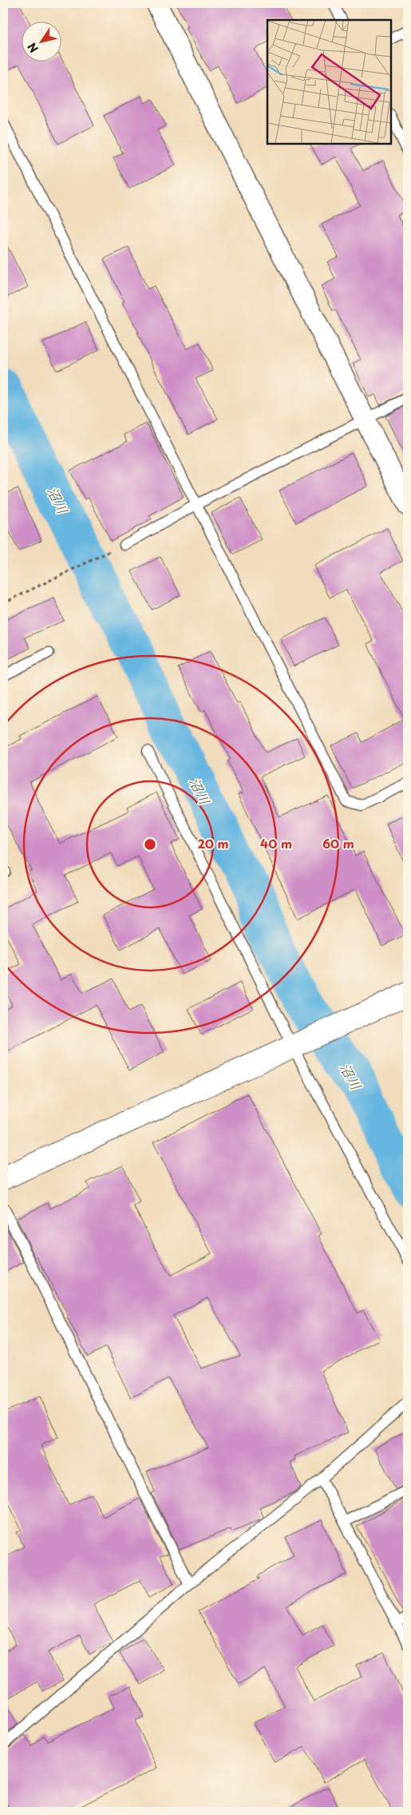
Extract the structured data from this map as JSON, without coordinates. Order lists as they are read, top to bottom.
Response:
{
  "water": ["沼川"],
  "north": "bottom left",
  "rings": ["20 m", "40 m", "60 m"]
}
